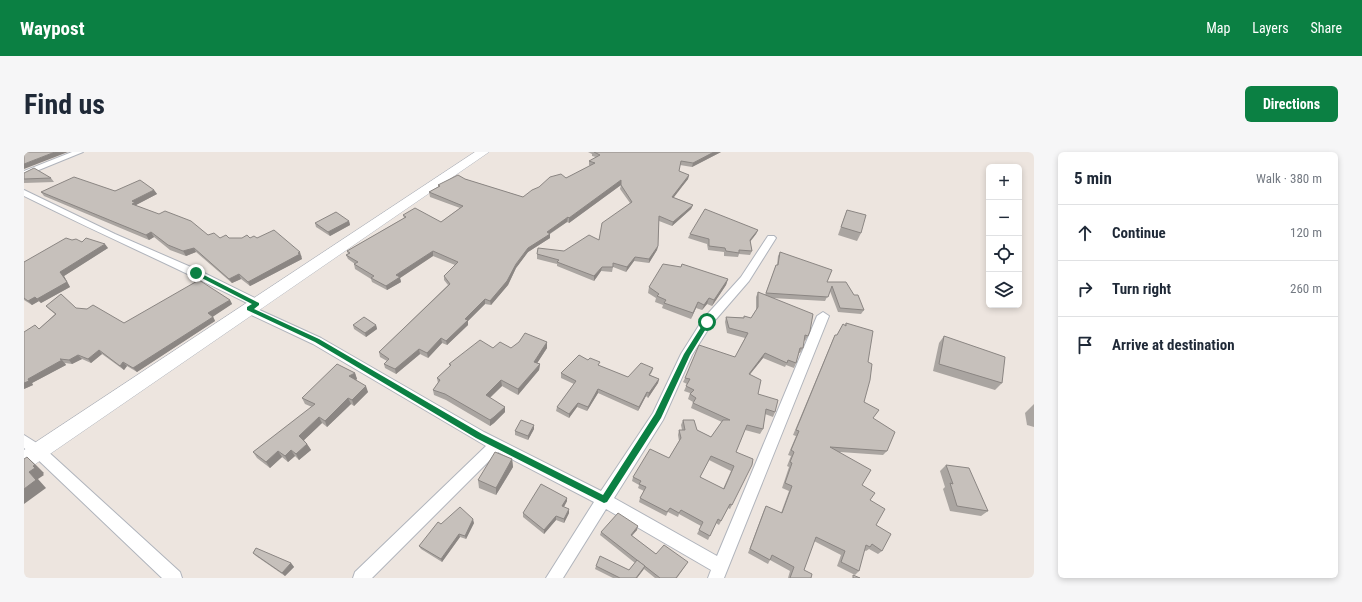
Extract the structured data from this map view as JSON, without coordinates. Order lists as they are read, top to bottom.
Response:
{
  "page": {
    "header": "Waypost",
    "nav": ["Map", "Layers", "Share"],
    "buttons": "Directions",
    "title": "Find us",
    "heading": ["5 min", "Walk · 380 m"],
    "map_buttons": ["+", "−"],
    "list": [
      ["Continue", "120 m"],
      ["Turn right", "260 m"],
      "Arrive at destination"
    ]
  }
}
